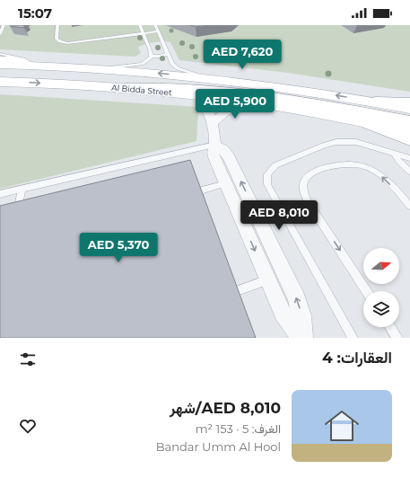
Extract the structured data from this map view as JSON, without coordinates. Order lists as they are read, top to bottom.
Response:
{
  "streets": {
    "main road": ["Al Bidda Street"]
  },
  "north": "right",
  "page": {
    "status": "15:07",
    "price": [
      "AED 7,620",
      "AED 5,900",
      "AED 8,010",
      "AED 5,370"
    ],
    "heading": "العقارات: 4",
    "list": [
      {
        "name": "AED 8,010/شهر",
        "note": "الغرف: 5 · 153 m² · Bandar Umm Al Hool"
      }
    ]
  }
}
